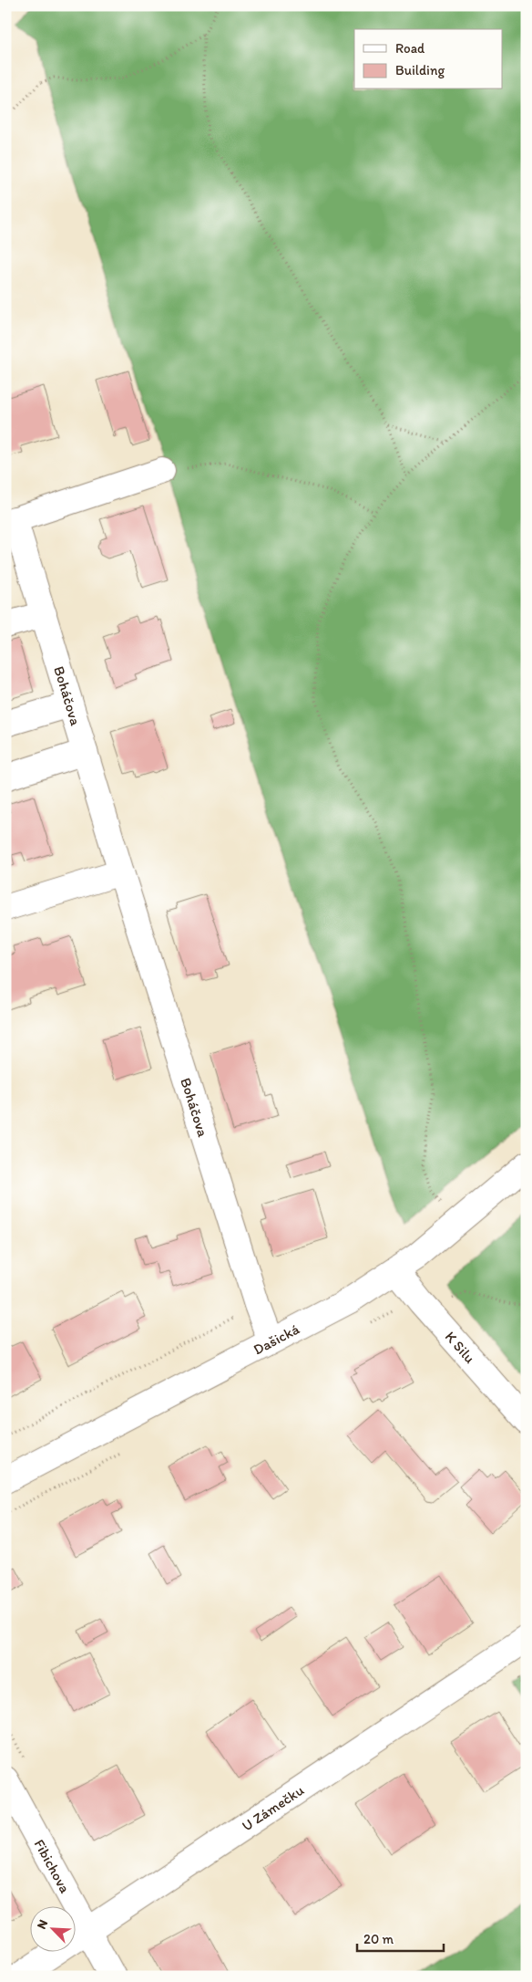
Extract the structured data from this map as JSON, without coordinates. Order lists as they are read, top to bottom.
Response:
{
  "streets": {
    "street": [
      "Boháčova",
      "Dašická",
      "K Silu",
      "U Zámečku",
      "Fibichova"
    ]
  },
  "crossings": [
    ["Boháčova", "Dašická"],
    ["Dašická", "K Silu"],
    ["U Zámečku", "Fibichova"]
  ],
  "legend": ["Road", "Building"],
  "scale_bar": "20 m",
  "north": "top left"
}
